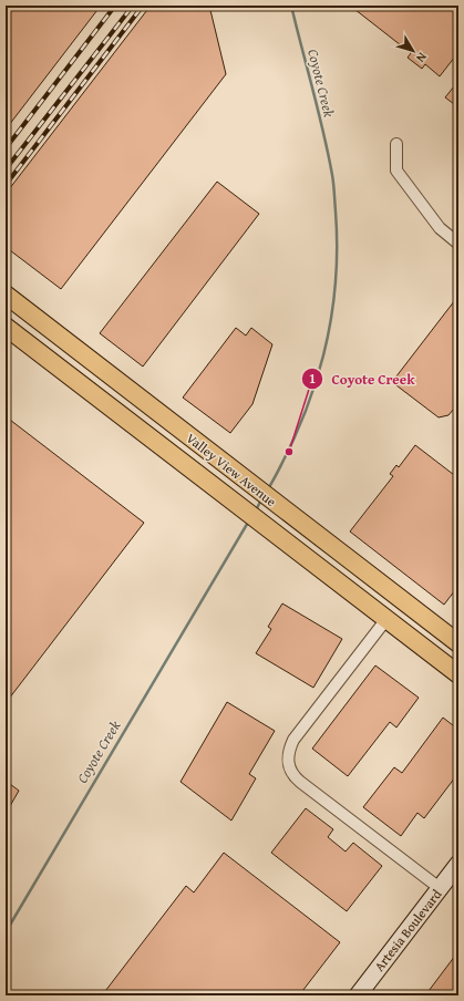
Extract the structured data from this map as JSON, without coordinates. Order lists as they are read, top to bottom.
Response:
{
  "streets": {
    "main road": ["Valley View Avenue", "Artesia Boulevard"]
  },
  "water": ["Coyote Creek"],
  "places": ["Coyote Creek"],
  "north": "bottom right"
}
